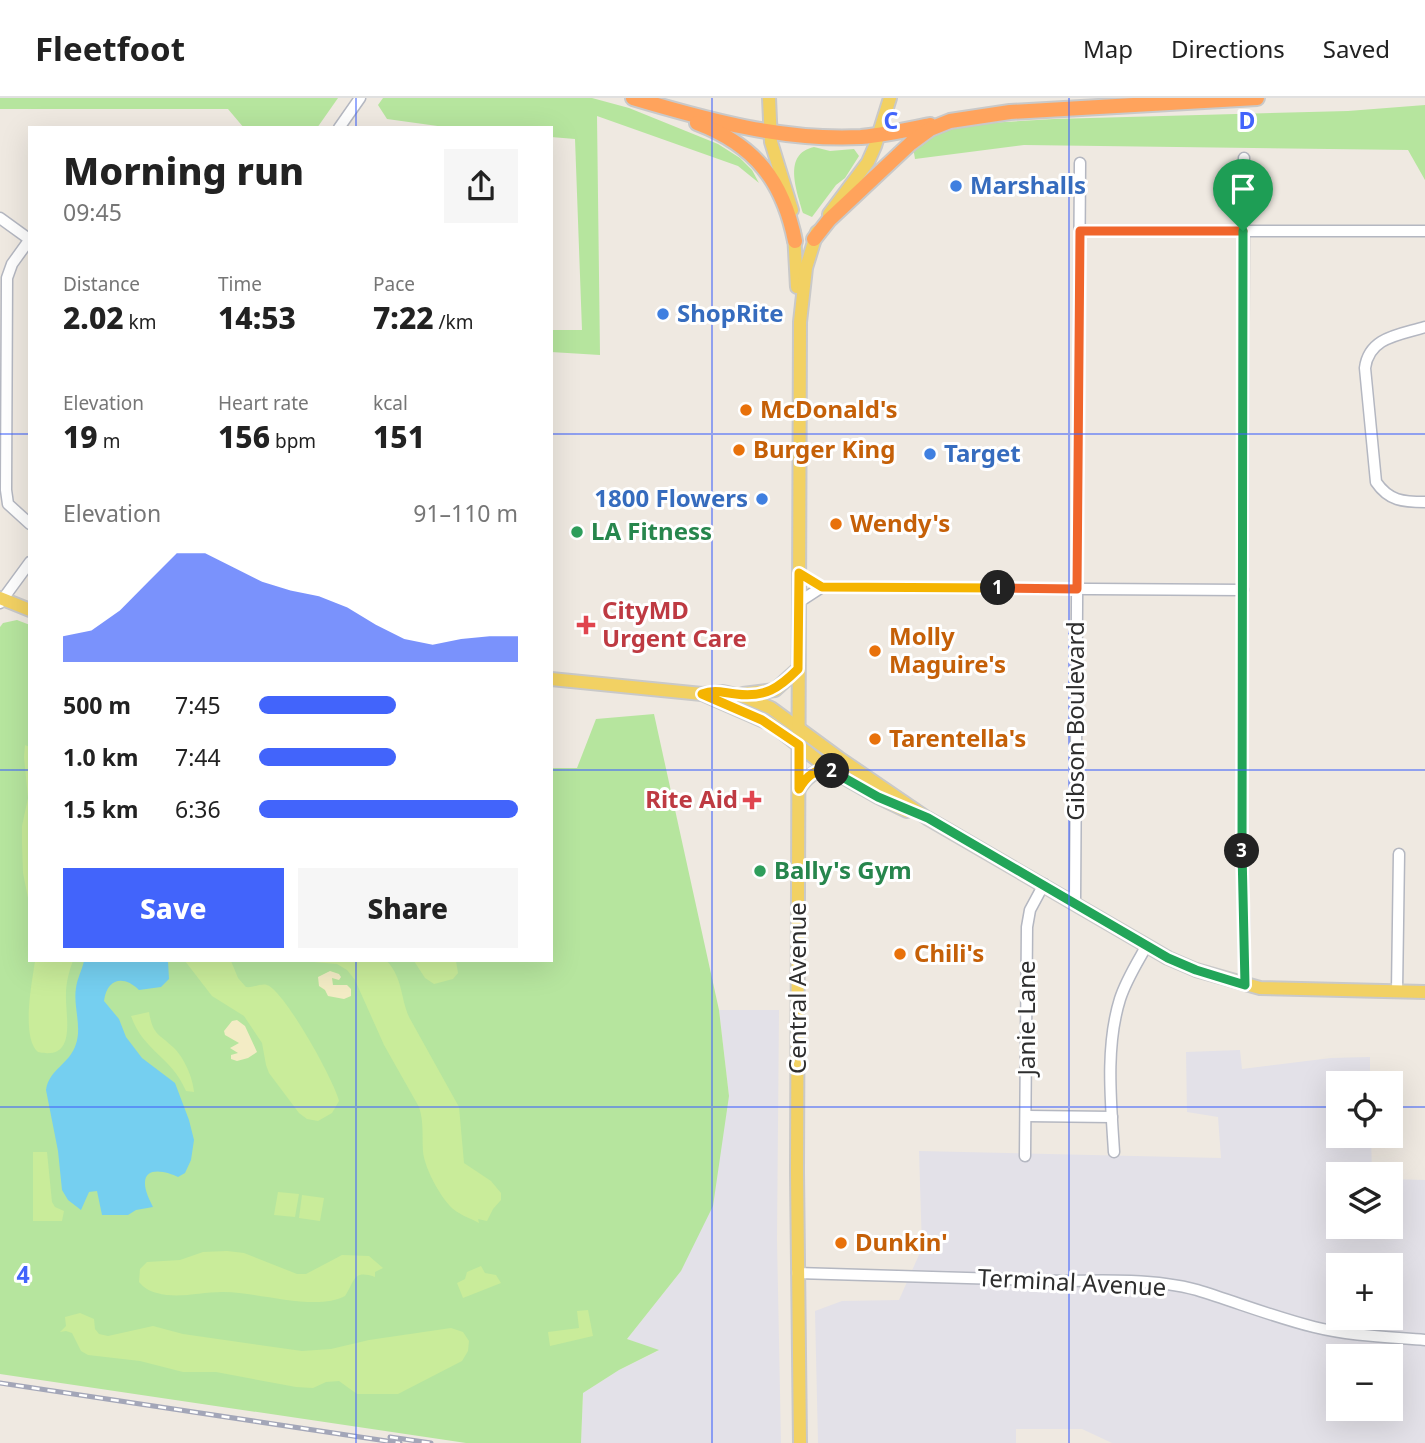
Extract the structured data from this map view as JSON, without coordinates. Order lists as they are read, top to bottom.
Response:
{
  "streets": {
    "main road": ["Central Avenue"],
    "street": ["Gibson Boulevard", "Janie Lane", "Terminal Avenue"]
  },
  "crossings": [
    ["Central Avenue", "Terminal Avenue"]
  ],
  "places": {
    "other": [
      "Marshalls",
      "ShopRite",
      "McDonald's",
      "Burger King",
      "Target",
      "1800 Flowers",
      "Wendy's",
      "LA Fitness",
      "Molly Maguire's",
      "Tarentella's",
      "Bally's Gym",
      "Chili's",
      "Dunkin'"
    ],
    "health": ["CityMD Urgent Care", "Rite Aid"]
  },
  "page": {
    "header": "Fleetfoot",
    "nav": ["Map", "Directions", "Saved"],
    "heading": ["Morning run", "09:45"],
    "stats": [
      ["Distance", "2.02 km"],
      ["Time", "14:53"],
      ["Pace", "7:22 /km"],
      ["Elevation", "19 m"],
      ["Heart rate", "156 bpm"],
      ["kcal", "151"]
    ],
    "chart": ["Elevation", "91–110 m"],
    "pins": ["1", "2", "3"],
    "list": [
      {
        "name": "500 m",
        "note": "7:45"
      },
      {
        "name": "1.0 km",
        "note": "7:44"
      },
      {
        "name": "1.5 km",
        "note": "6:36"
      }
    ],
    "buttons": ["Save", "Share"],
    "map_buttons": ["+", "−"]
  },
  "grid": {
    "columns": ["C", "D"],
    "rows": ["4"]
  }
}
